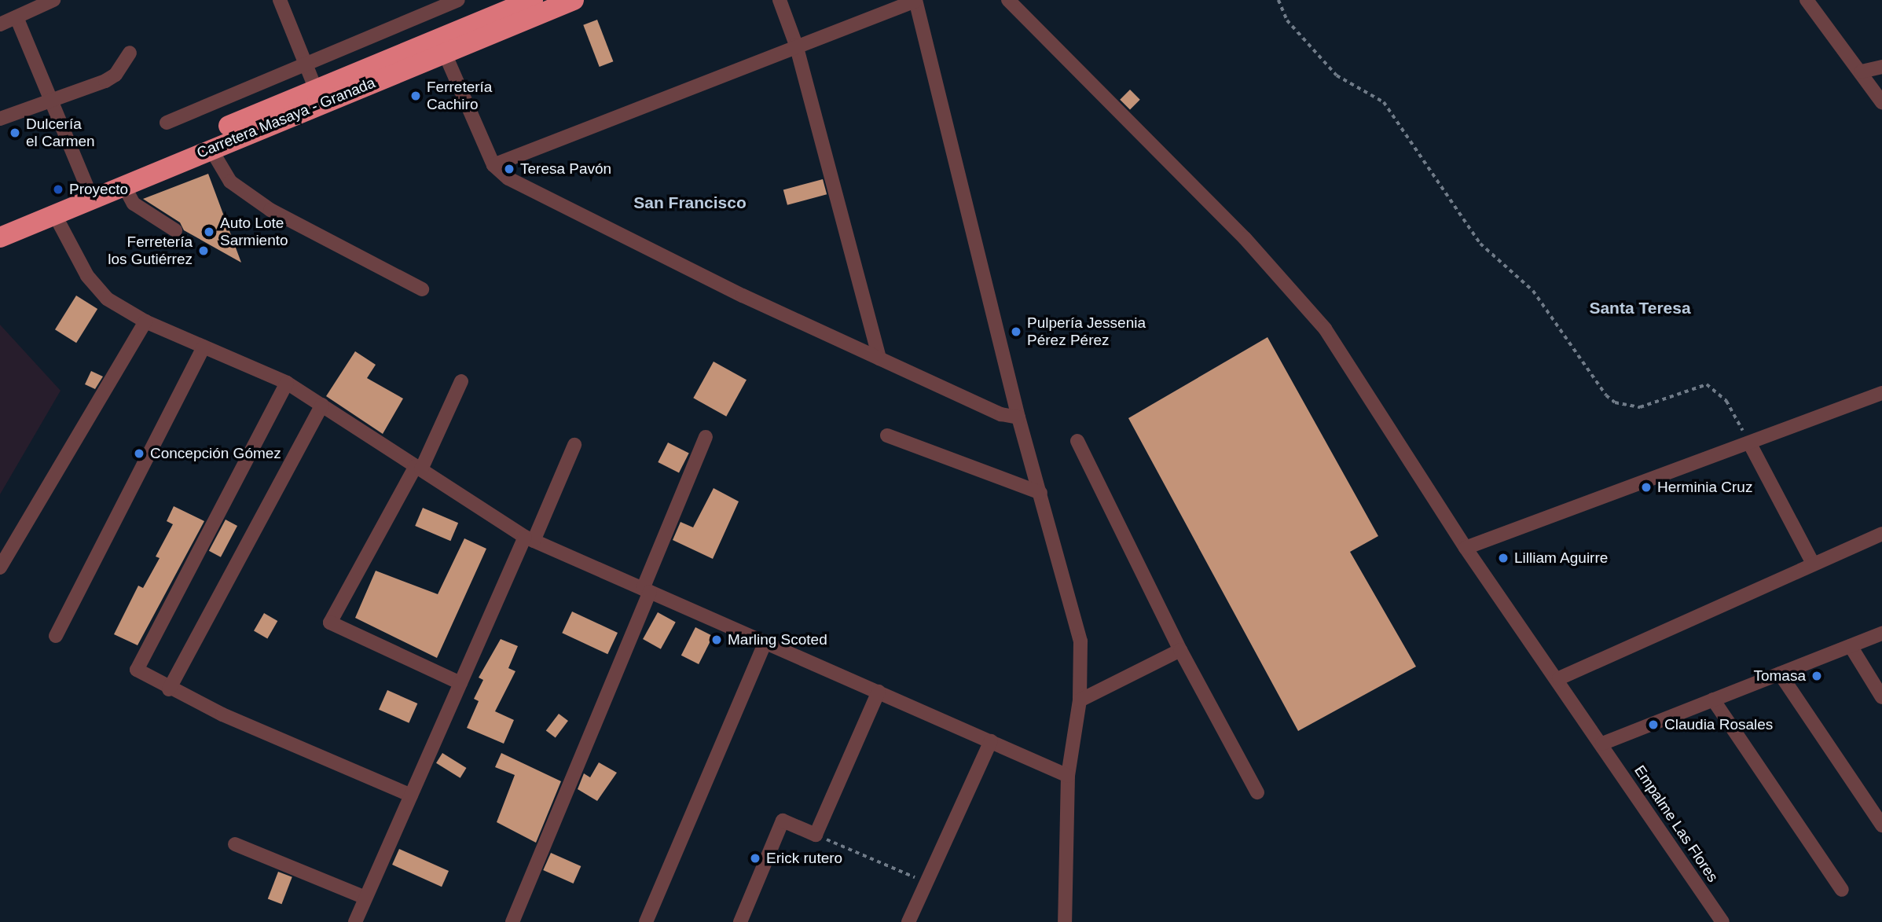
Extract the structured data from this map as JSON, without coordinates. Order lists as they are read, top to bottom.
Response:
{
  "streets": {
    "highway": ["Carretera Masaya - Granada"],
    "street": ["Empalme Las Flores"]
  },
  "districts": ["San Francisco", "Santa Teresa"],
  "places": [
    "Ferretería Cachiro",
    "Dulcería el Carmen",
    "Teresa Pavón",
    "Proyecto",
    "Auto Lote Sarmiento",
    "Ferretería los Gutiérrez",
    "Pulpería Jessenia Pérez Pérez",
    "Concepción Gómez",
    "Herminia Cruz",
    "Lilliam Aguirre",
    "Marling Scoted",
    "Tomasa",
    "Claudia Rosales",
    "Erick rutero"
  ]
}
